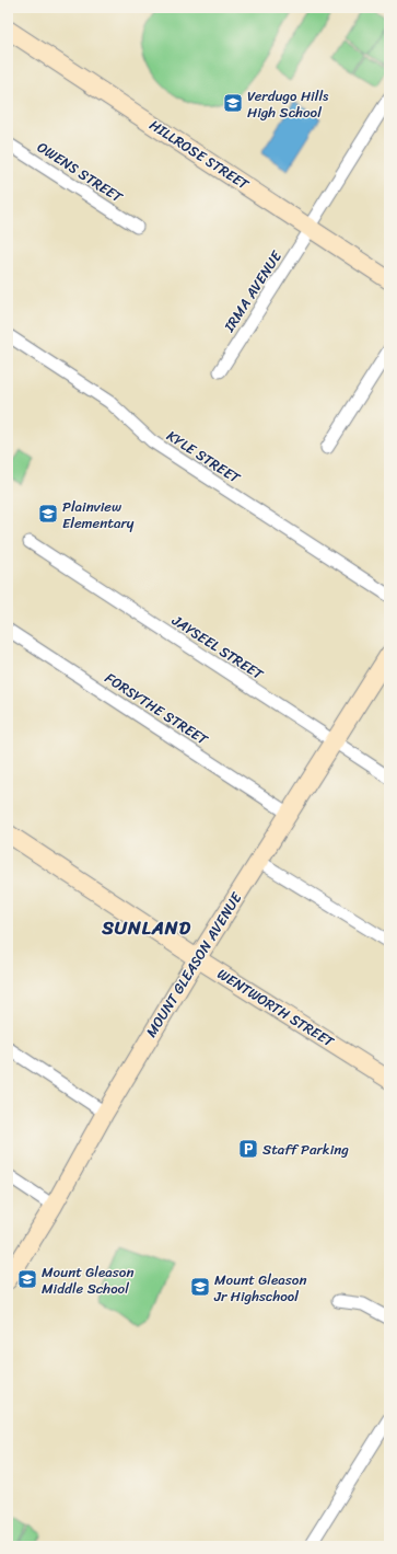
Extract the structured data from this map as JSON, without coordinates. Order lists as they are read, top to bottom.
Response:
{
  "streets": {
    "street": [
      "HILLROSE STREET",
      "OWENS STREET",
      "IRMA AVENUE",
      "KYLE STREET",
      "JAYSEEL STREET",
      "FORSYTHE STREET",
      "MOUNT GLEASON AVENUE",
      "WENTWORTH STREET"
    ]
  },
  "crossings": [
    ["HILLROSE STREET", "IRMA AVENUE"],
    ["JAYSEEL STREET", "MOUNT GLEASON AVENUE"],
    ["FORSYTHE STREET", "MOUNT GLEASON AVENUE"],
    ["MOUNT GLEASON AVENUE", "WENTWORTH STREET"]
  ],
  "districts": ["SUNLAND"],
  "places": {
    "school or university": [
      "Verdugo Hills High School",
      "Plainview Elementary",
      "Mount Gleason Middle School",
      "Mount Gleason Jr Highschool"
    ],
    "parking": ["Staff Parking"]
  }
}
